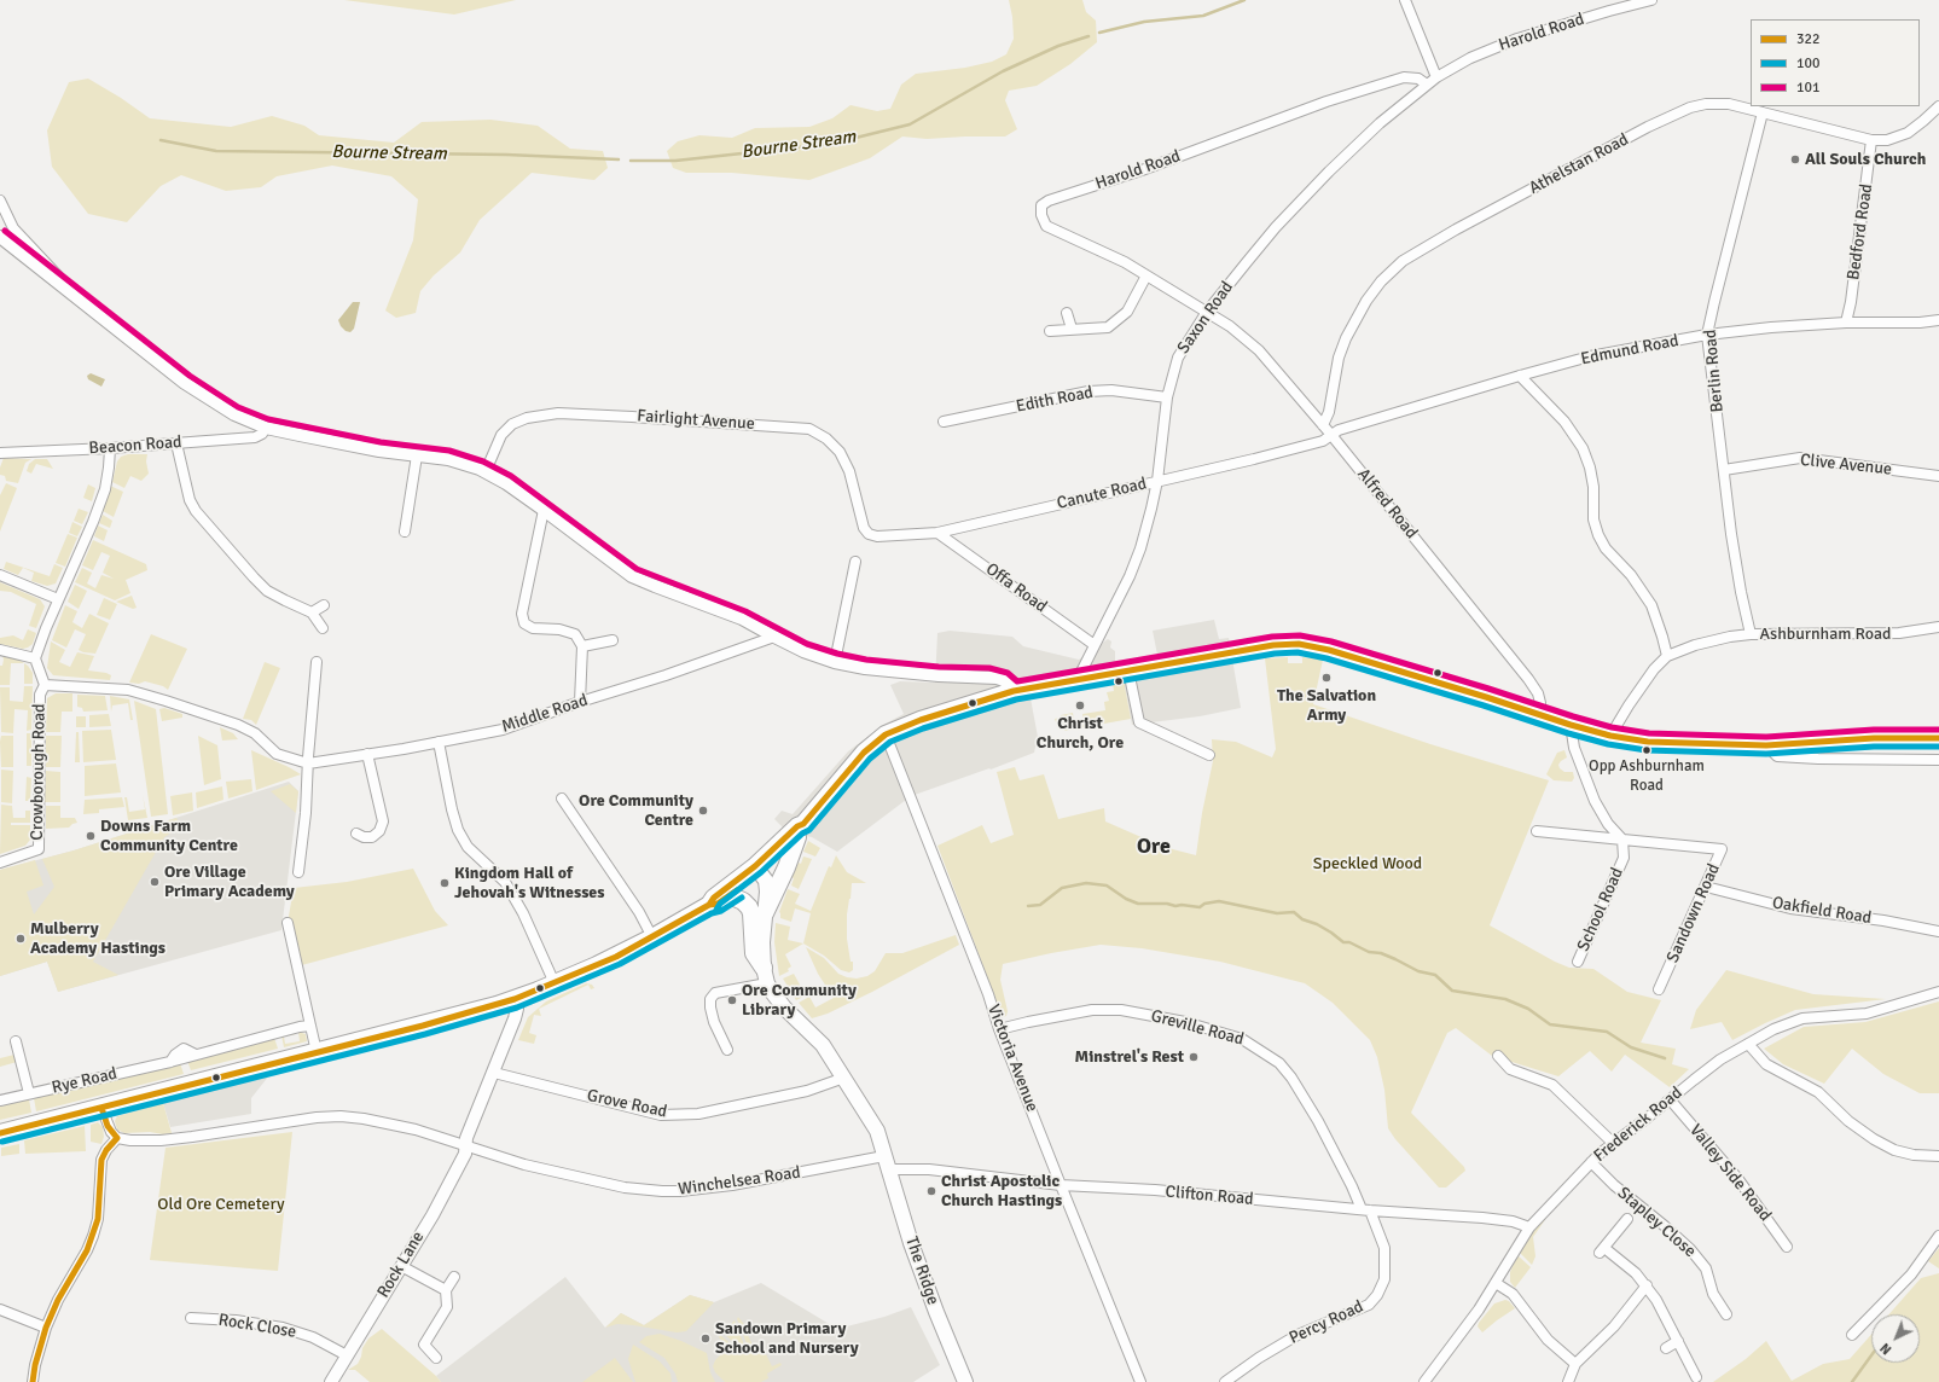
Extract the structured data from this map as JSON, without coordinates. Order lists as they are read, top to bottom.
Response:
{
  "streets": {
    "highway": ["Rye Road"],
    "main road": ["The Ridge"],
    "street": [
      "Harold Road",
      "Athelstan Road",
      "Bedford Road",
      "Saxon Road",
      "Edmund Road",
      "Berlin Road",
      "Edith Road",
      "Fairlight Avenue",
      "Beacon Road",
      "Clive Avenue",
      "Canute Road",
      "Alfred Road",
      "Offa Road",
      "Ashburnham Road",
      "Middle Road",
      "Crowborough Road",
      "School Road",
      "Oakfield Road",
      "Sandown Road",
      "Greville Road",
      "Victoria Avenue",
      "Grove Road",
      "Frederick Road",
      "Valley Side Road",
      "Winchelsea Road",
      "Clifton Road",
      "Stapley Close",
      "Rock Lane",
      "Percy Road",
      "Rock Close"
    ]
  },
  "crossings": [
    ["Harold Road", "Saxon Road"],
    ["Harold Road", "Alfred Road"],
    ["Athelstan Road", "Bedford Road"],
    ["Athelstan Road", "Berlin Road"],
    ["Athelstan Road", "Alfred Road"],
    ["Bedford Road", "Edmund Road"],
    ["Saxon Road", "Edith Road"],
    ["Saxon Road", "Canute Road"],
    ["Saxon Road", "Alfred Road"],
    ["Saxon Road", "Offa Road"],
    ["Edmund Road", "Berlin Road"],
    ["Edmund Road", "Canute Road"],
    ["Edmund Road", "Alfred Road"],
    ["Berlin Road", "Clive Avenue"],
    ["Berlin Road", "Ashburnham Road"],
    ["Fairlight Avenue", "Canute Road"],
    ["Canute Road", "Alfred Road"],
    ["Canute Road", "Offa Road"],
    ["School Road", "Sandown Road"],
    ["Oakfield Road", "Sandown Road"],
    ["Greville Road", "Victoria Avenue"],
    ["Greville Road", "Clifton Road"],
    ["Greville Road", "Percy Road"],
    ["Victoria Avenue", "Clifton Road"],
    ["Rye Road", "Rock Lane"],
    ["Grove Road", "Rock Lane"],
    ["Grove Road", "The Ridge"],
    ["Frederick Road", "Valley Side Road"],
    ["Frederick Road", "Clifton Road"],
    ["Frederick Road", "Stapley Close"],
    ["Winchelsea Road", "Clifton Road"],
    ["Winchelsea Road", "Rock Lane"],
    ["Winchelsea Road", "The Ridge"],
    ["Clifton Road", "The Ridge"],
    ["Clifton Road", "Percy Road"],
    ["Rock Lane", "Rock Close"]
  ],
  "districts": ["Ore"],
  "water": ["Bourne Stream"],
  "parks": ["Speckled Wood", "Old Ore Cemetery"],
  "places": [
    "All Souls Church",
    "The Salvation Army",
    "Christ Church, Ore",
    "Opp Ashburnham Road",
    "Ore Community Centre",
    "Downs Farm Community Centre",
    "Ore Village Primary Academy",
    "Kingdom Hall of Jehovah's Witnesses",
    "Mulberry Academy Hastings",
    "Ore Community Library",
    "Minstrel's Rest",
    "Christ Apostolic Church Hastings",
    "Sandown Primary School and Nursery"
  ],
  "lines": ["transit line 101", "transit line 322", "transit line 100"],
  "legend": ["322", "100", "101"],
  "north": "bottom left"
}
